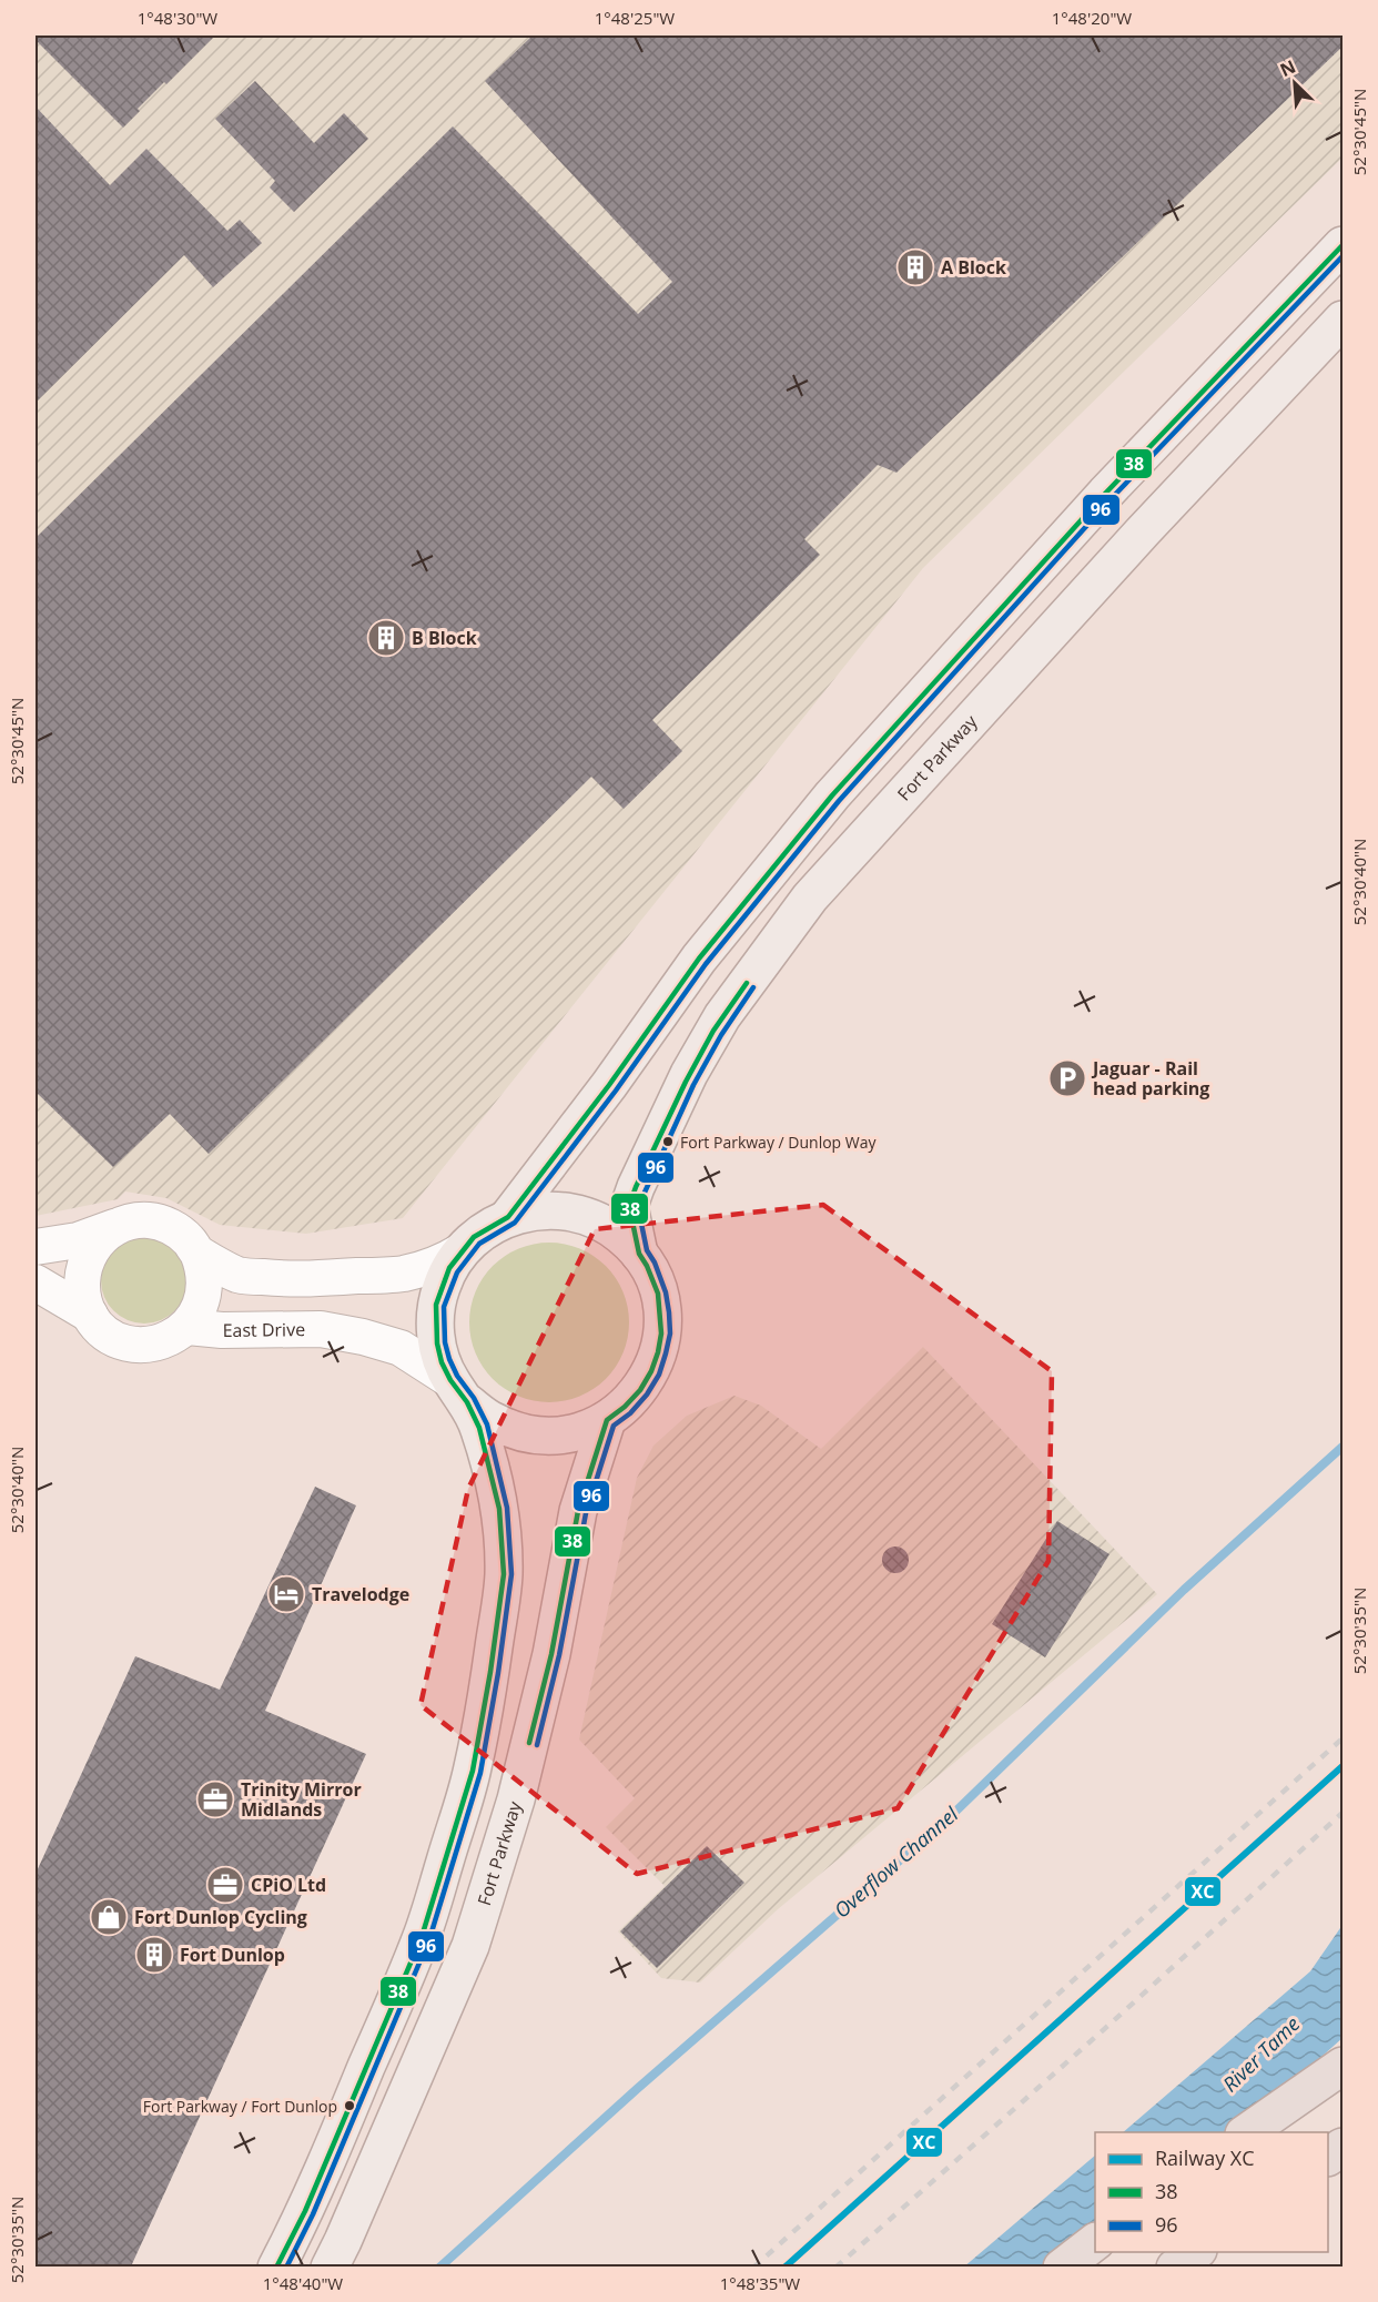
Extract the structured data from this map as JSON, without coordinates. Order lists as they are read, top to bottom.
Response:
{
  "streets": {
    "main road": ["Fort Parkway"],
    "street": ["East Drive"]
  },
  "crossings": [
    ["Fort Parkway", "East Drive"]
  ],
  "water": ["Overflow Channel", "River Tame"],
  "places": {
    "building": ["A Block", "B Block", "Fort Dunlop"],
    "parking": ["Jaguar - Rail head parking"],
    "other": ["Fort Parkway / Dunlop Way", "Fort Parkway / Fort Dunlop"],
    "hotel": ["Travelodge"],
    "office": ["Trinity Mirror Midlands", "CPiO Ltd"],
    "shop": ["Fort Dunlop Cycling"]
  },
  "lines": ["transit line 38", "transit line 96", "rail line XC"],
  "legend": ["Railway XC", "38", "96"],
  "north": "top left",
  "coordinates": [
    "1°48'30\"W",
    "1°48'25\"W",
    "1°48'20\"W",
    "52°30'45\"N",
    "52°30'40\"N",
    "52°30'35\"N",
    "1°48'40\"W",
    "1°48'35\"W"
  ]
}
